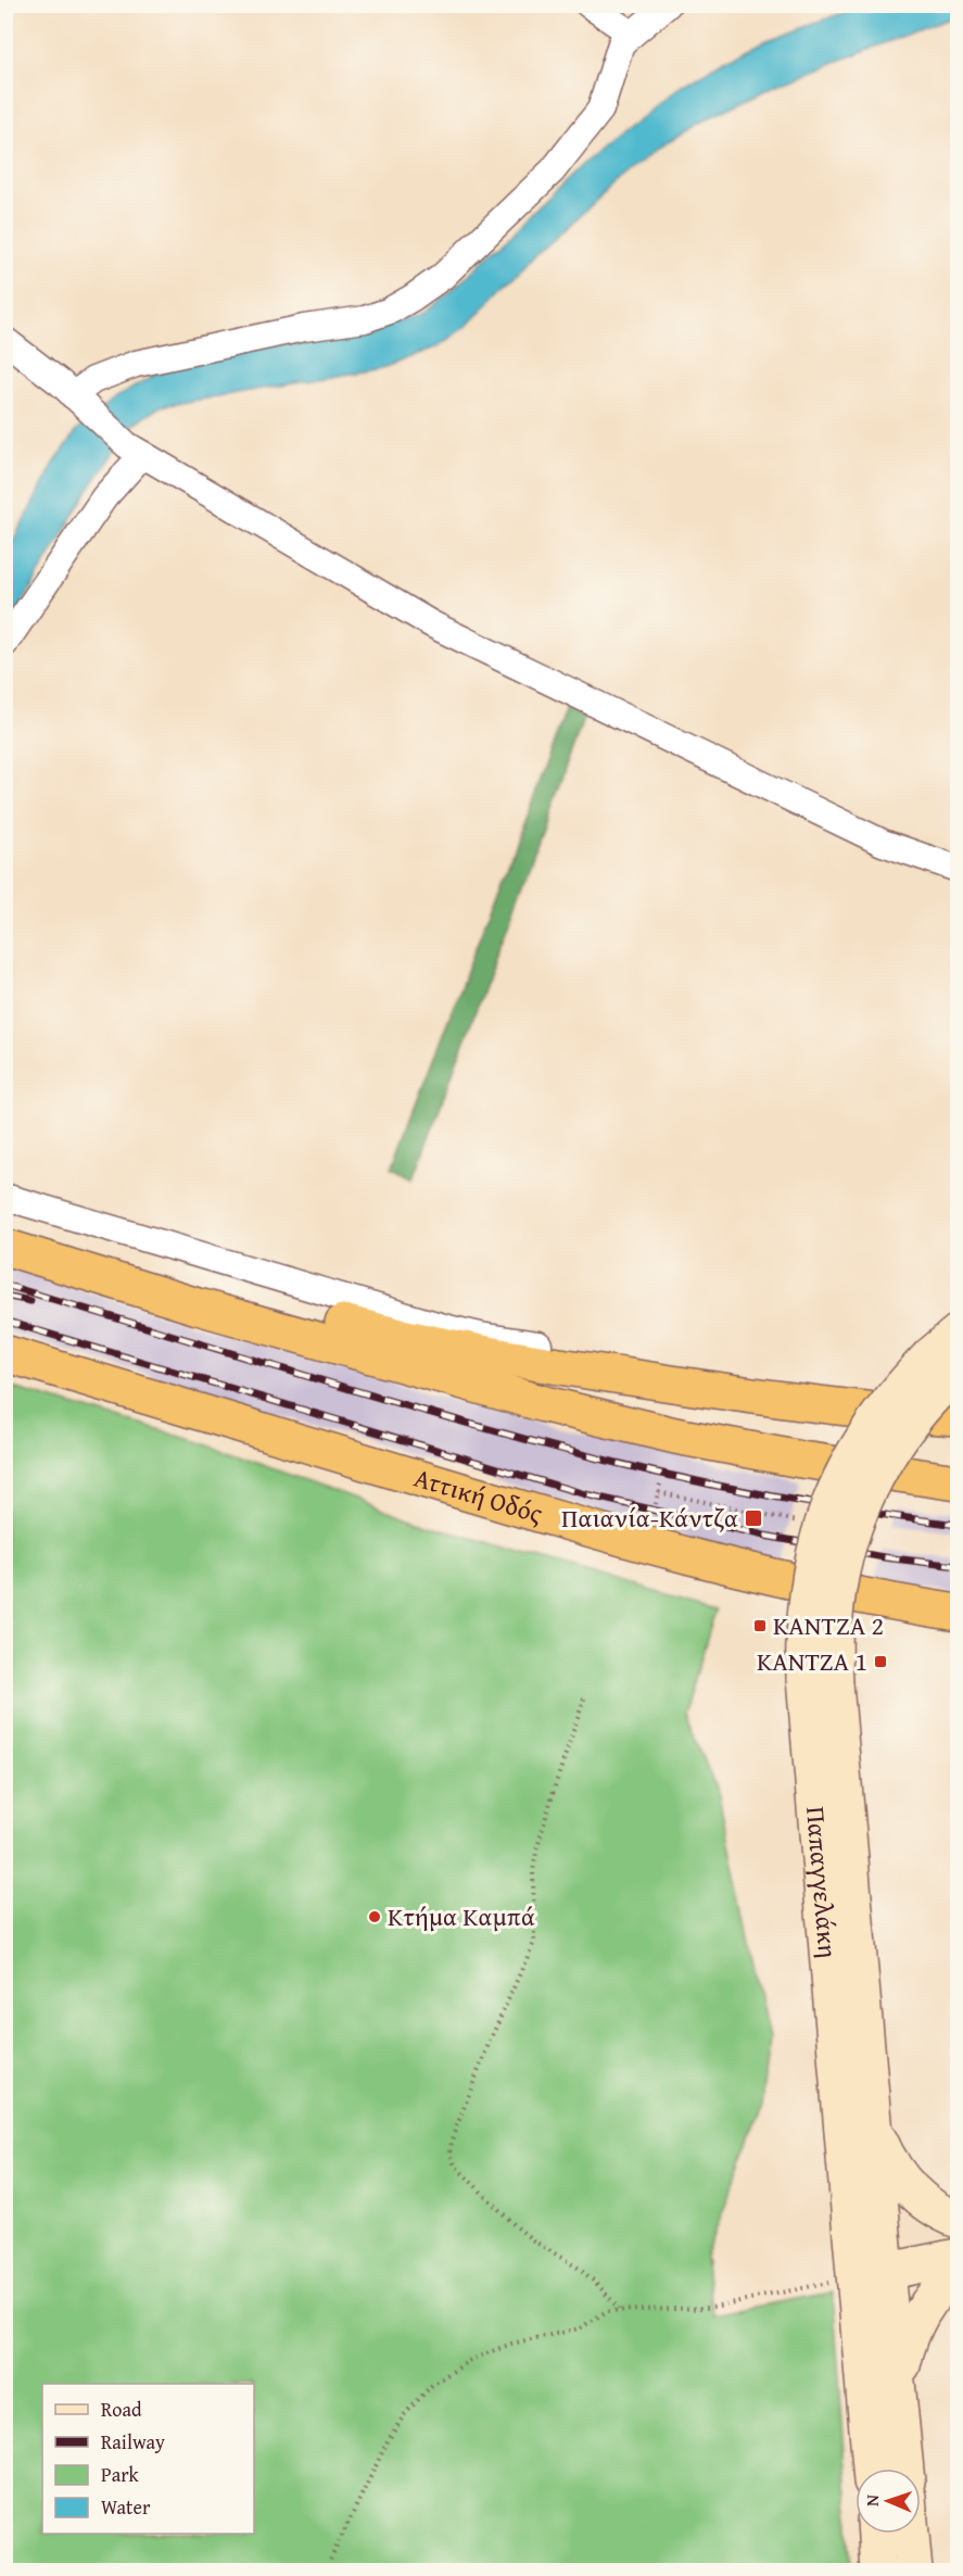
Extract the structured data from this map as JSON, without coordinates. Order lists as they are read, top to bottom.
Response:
{
  "streets": {
    "highway": ["Αττική Οδός"],
    "street": ["Παπαγγελάκη"]
  },
  "places": {
    "transit": ["Παιανία-Κάντζα", "ΚΑΝΤΖΑ 2", "ΚΑΝΤΖΑ 1"],
    "other": ["Kτήμα Καμπά"]
  },
  "legend": [
    "Road",
    "Railway",
    "Park",
    "Water"
  ],
  "north": "left"
}
